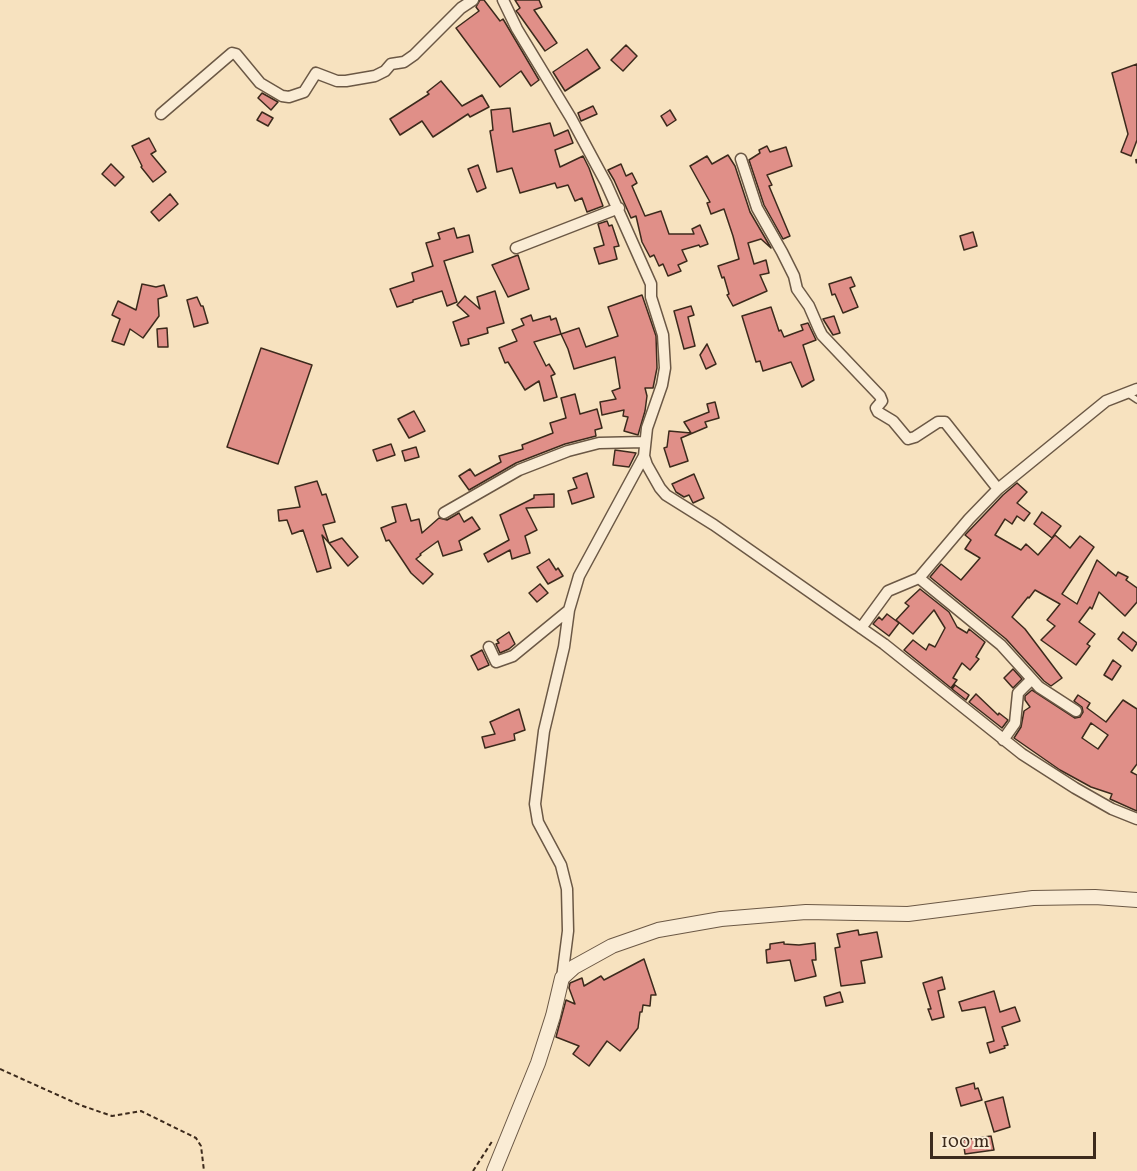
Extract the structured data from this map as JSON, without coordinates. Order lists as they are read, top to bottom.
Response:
{
  "scale_bar": "100 m"
}
